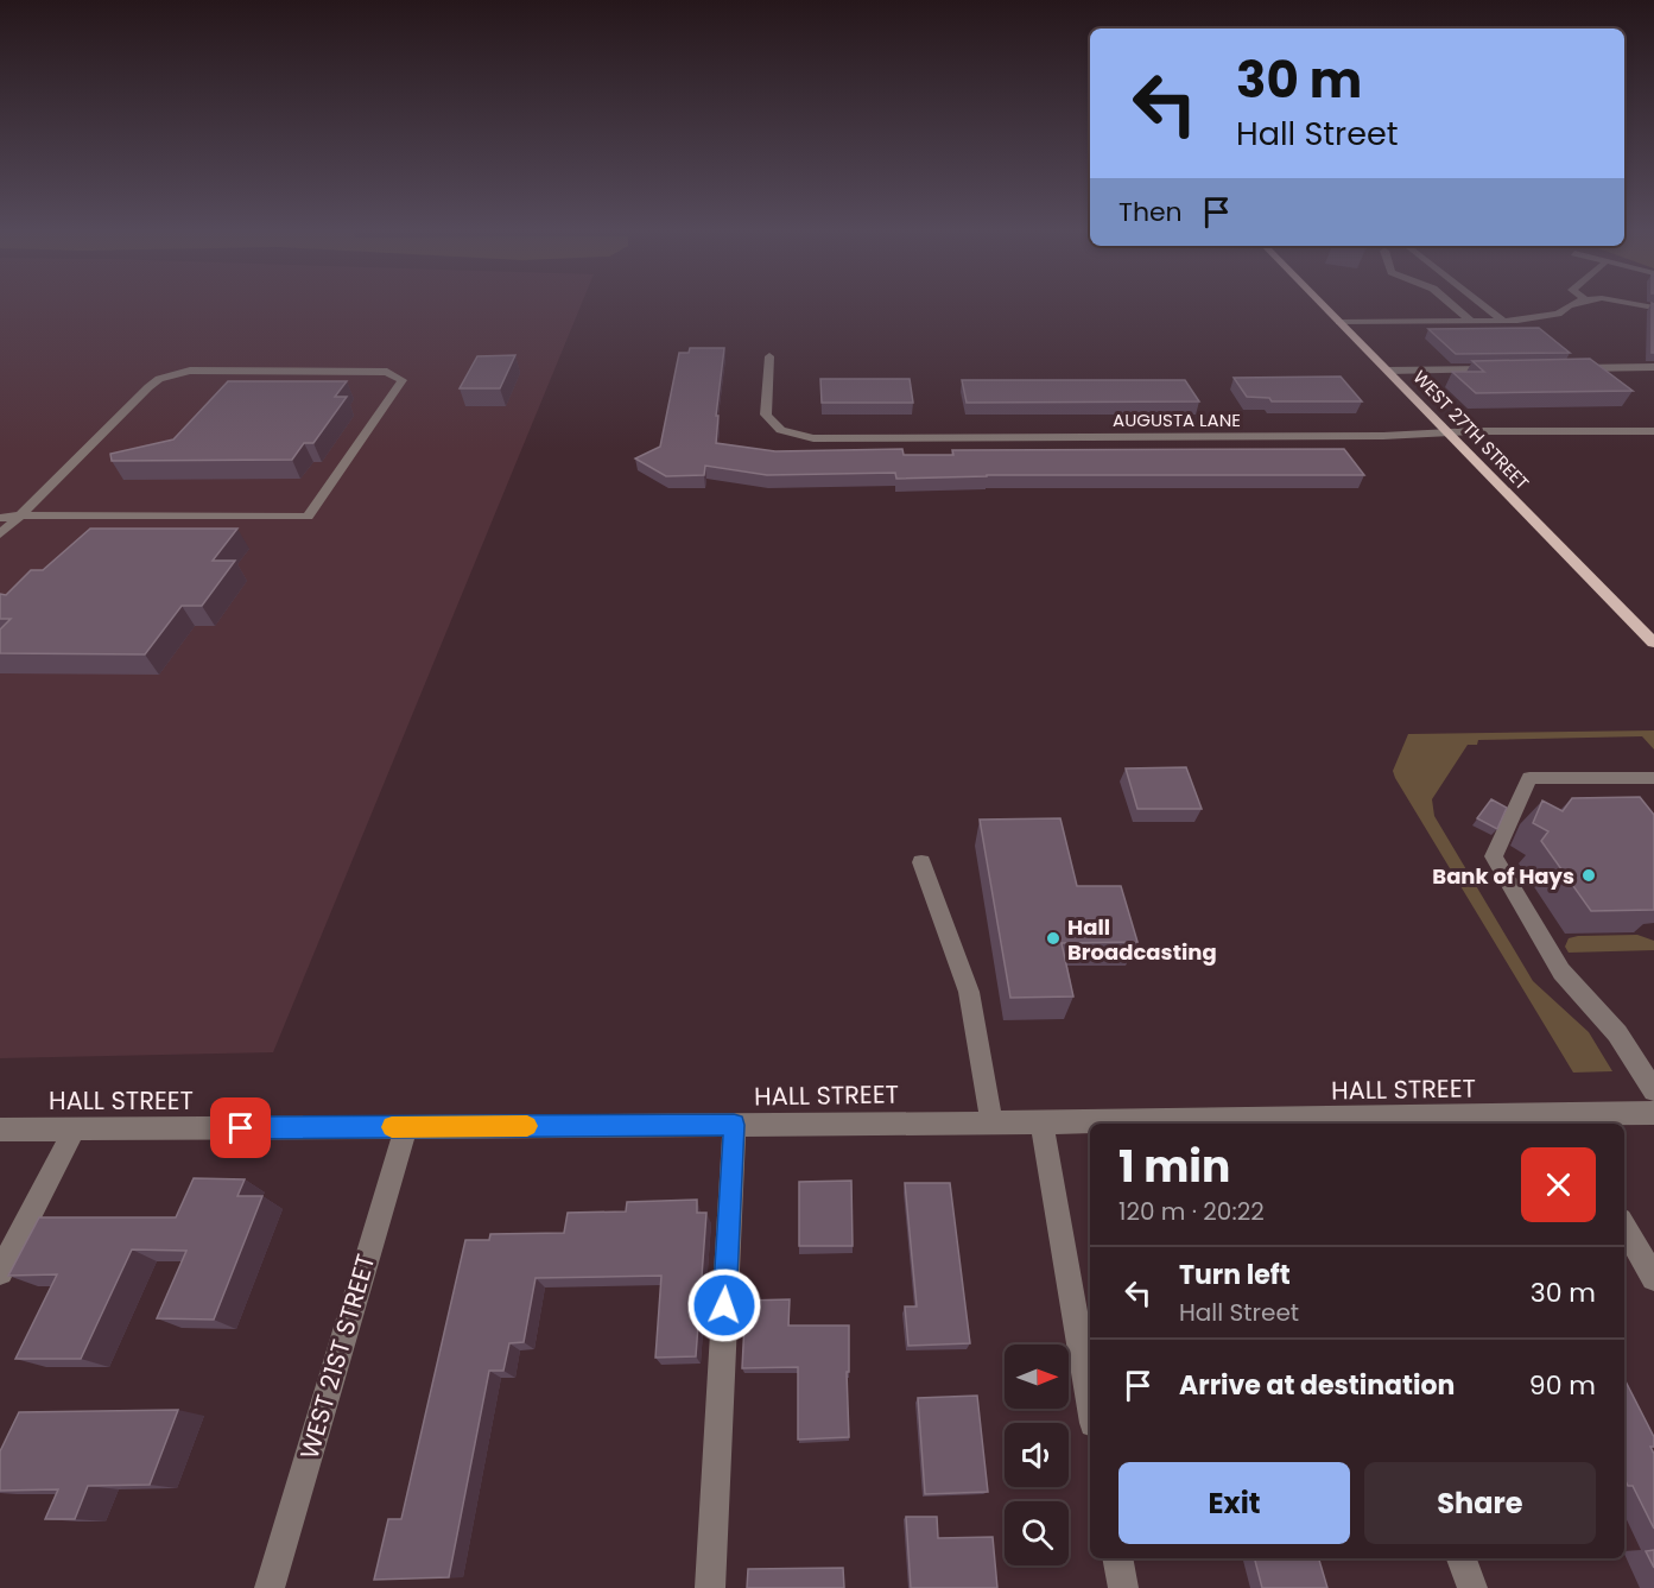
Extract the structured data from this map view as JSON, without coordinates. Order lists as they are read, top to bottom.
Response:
{
  "streets": {
    "main road": ["WEST 27TH STREET"],
    "street": ["AUGUSTA LANE", "HALL STREET", "WEST 21ST STREET"]
  },
  "crossings": [
    ["AUGUSTA LANE", "WEST 27TH STREET"],
    ["HALL STREET", "WEST 21ST STREET"]
  ],
  "places": ["Bank of Hays", "Hall Broadcasting"],
  "north": "right",
  "page": {
    "turn": ["30 m", "Hall Street"],
    "then": "Then",
    "heading": ["1 min", "120 m · 20:22"],
    "list": [
      {
        "name": "Turn left",
        "note": "Hall Street",
        "value": "30 m"
      },
      {
        "name": "Arrive at destination",
        "value": "90 m"
      }
    ],
    "buttons": ["Exit", "Share"]
  }
}
